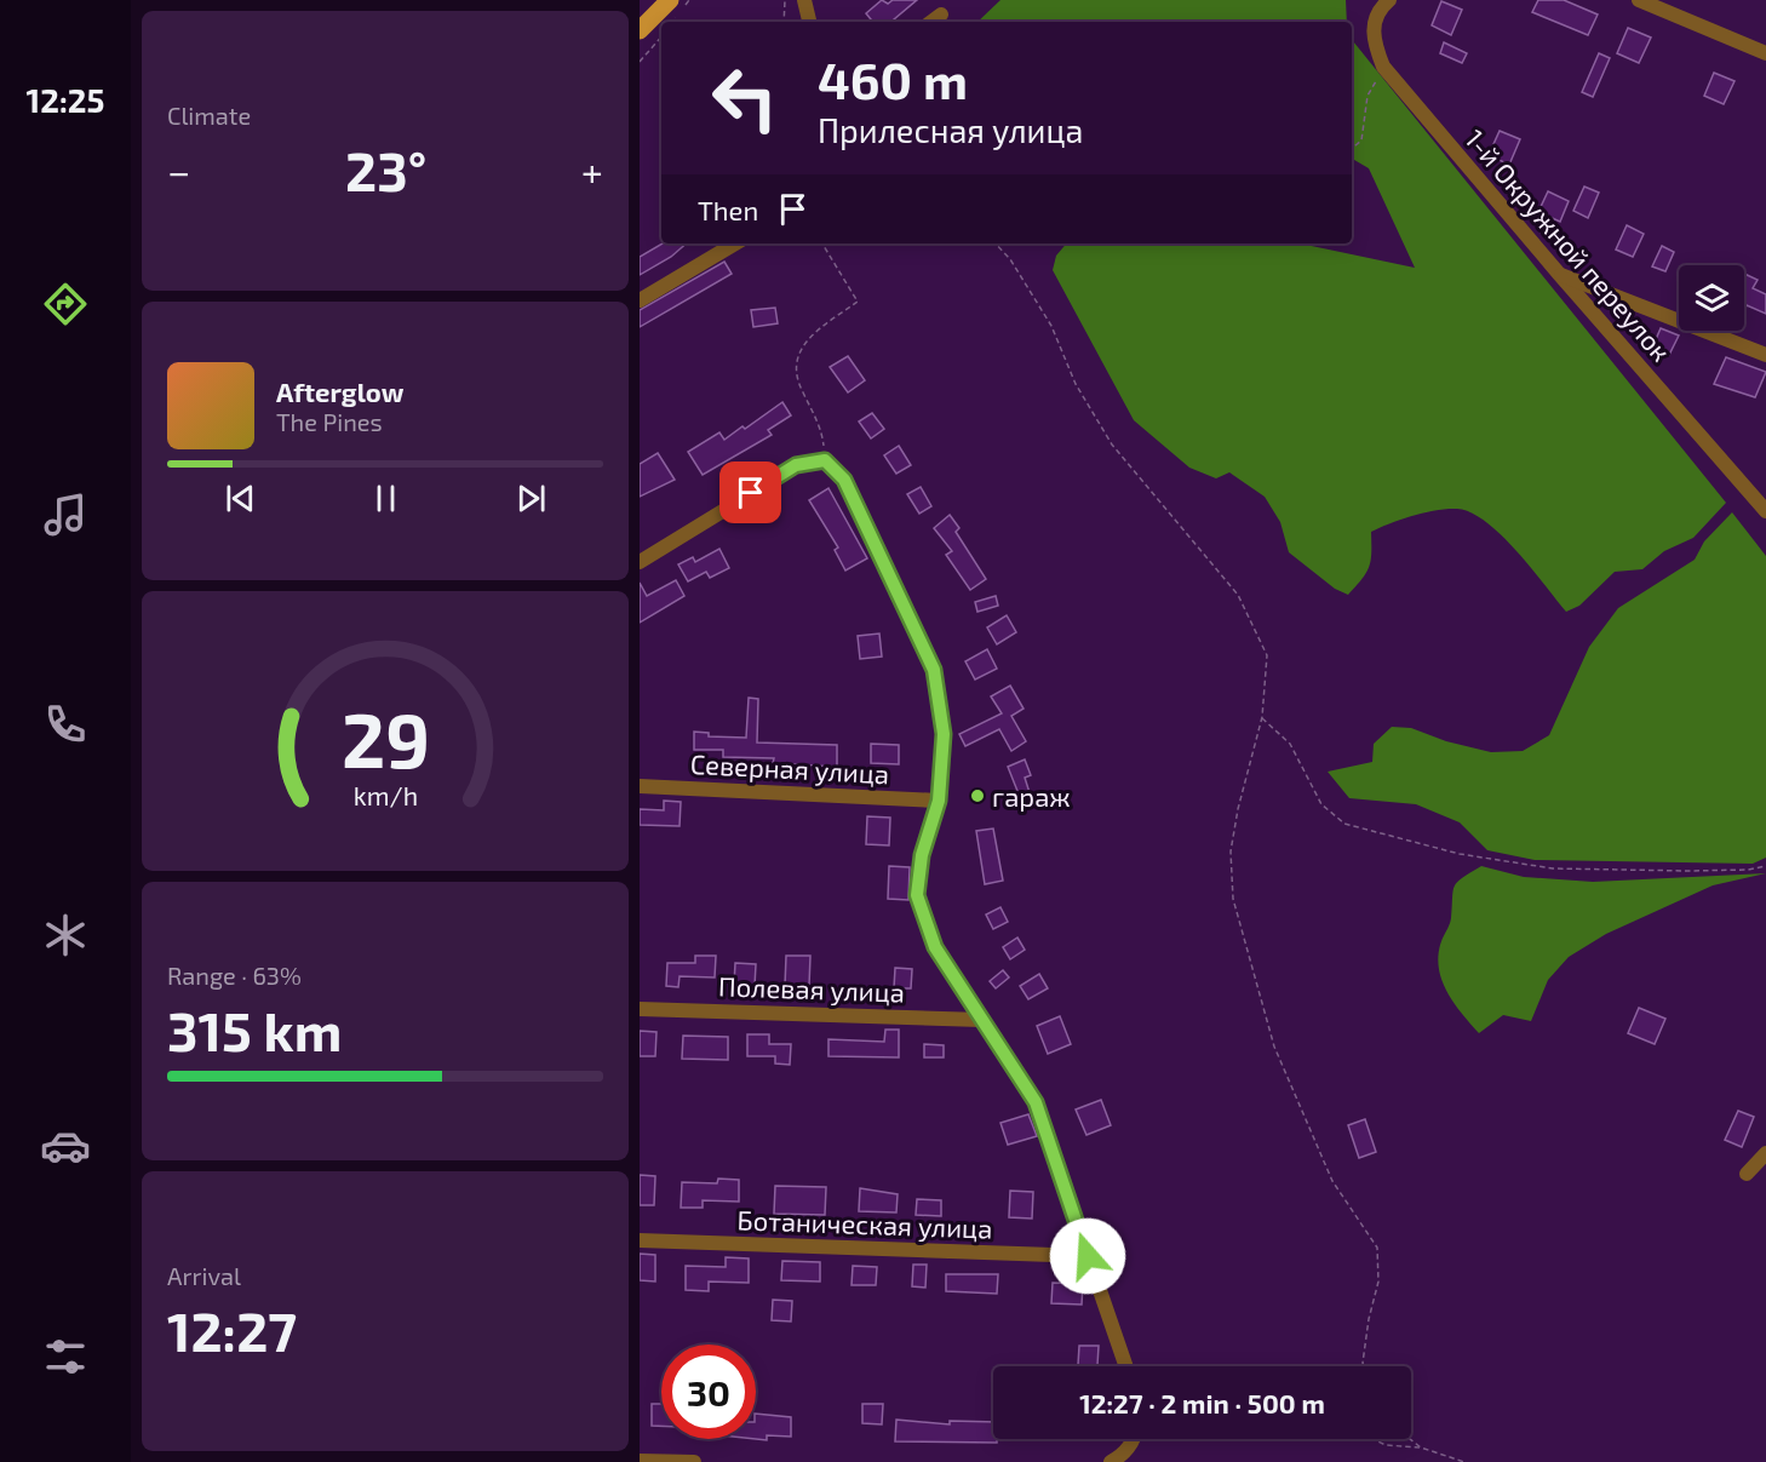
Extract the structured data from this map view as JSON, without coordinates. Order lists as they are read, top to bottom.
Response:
{
  "streets": {
    "street": [
      "1-й Окружной переулок",
      "Северная улица",
      "Полевая улица",
      "Ботаническая улица"
    ]
  },
  "places": ["гараж"],
  "page": {
    "tabs": "12:25",
    "tile": [
      "Climate",
      ["Range · 63%", "315 km"],
      ["Arrival", "12:27"]
    ],
    "turn": ["460 m", "Прилесная улица"],
    "heat": ["−", "23°", "+"],
    "then": "Then",
    "song": ["Afterglow", "The Pines"],
    "limit": "30",
    "trip": "12:27 · 2 min · 500 m",
    "gauge": ["29", "km/h"]
  }
}
